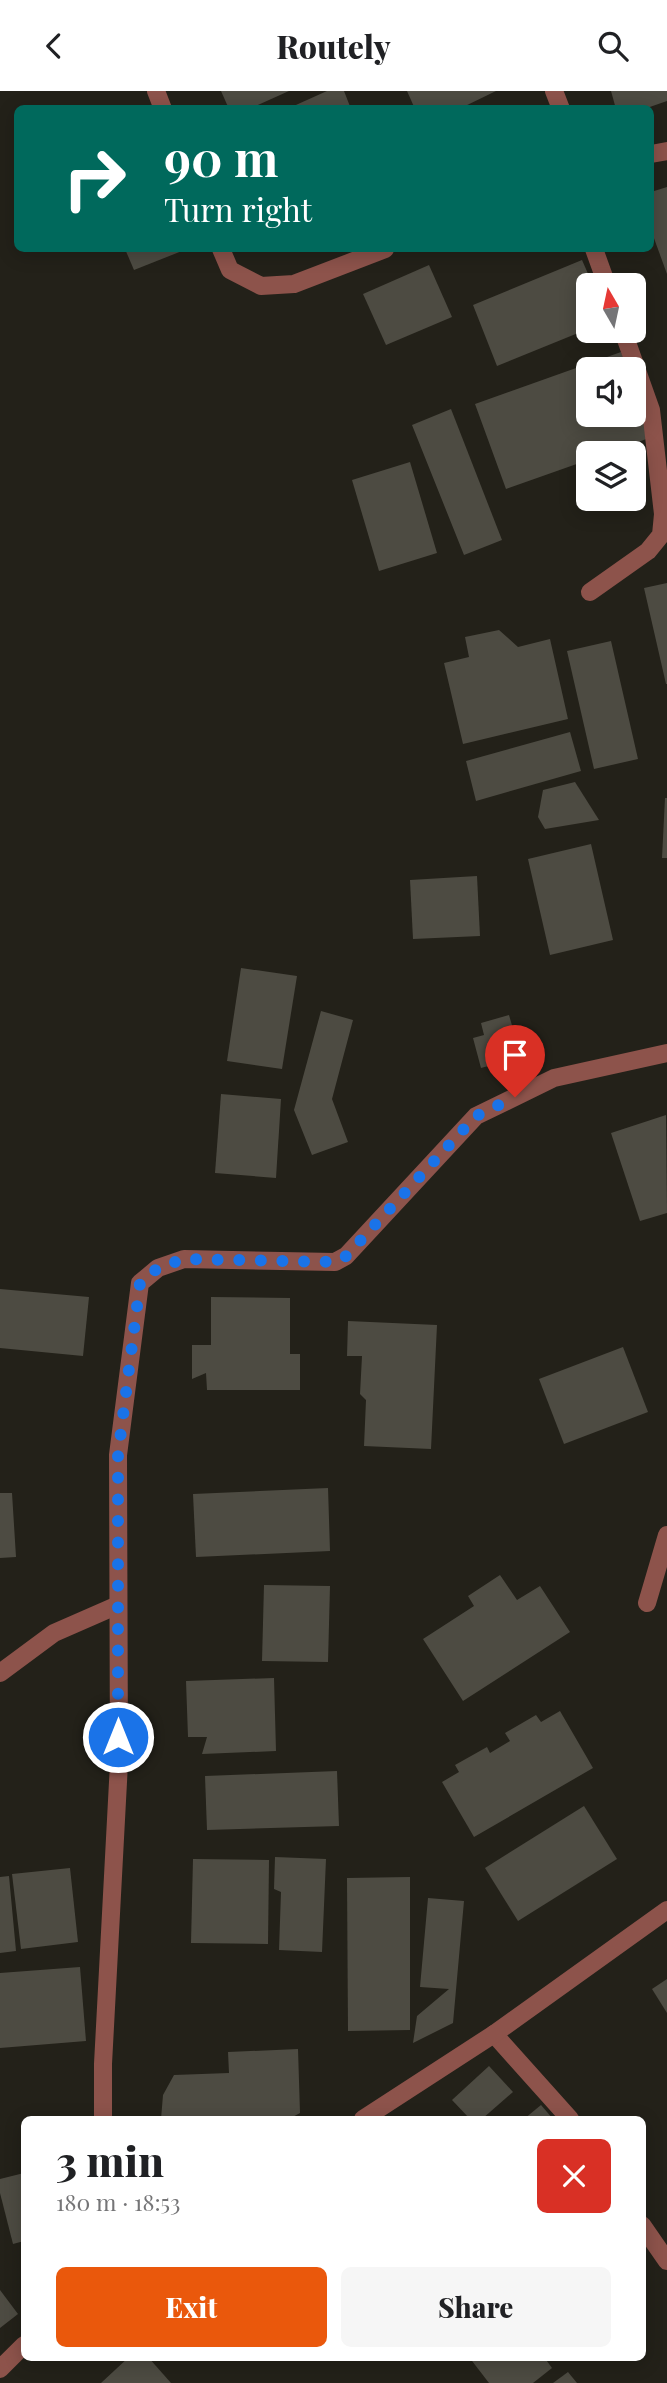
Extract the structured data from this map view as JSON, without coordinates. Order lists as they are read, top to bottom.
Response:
{
  "north": "top",
  "page": {
    "header": "Routely",
    "turn": ["90 m", "Turn right"],
    "heading": ["3 min", "180 m · 18:53"],
    "buttons": ["Exit", "Share"]
  }
}
